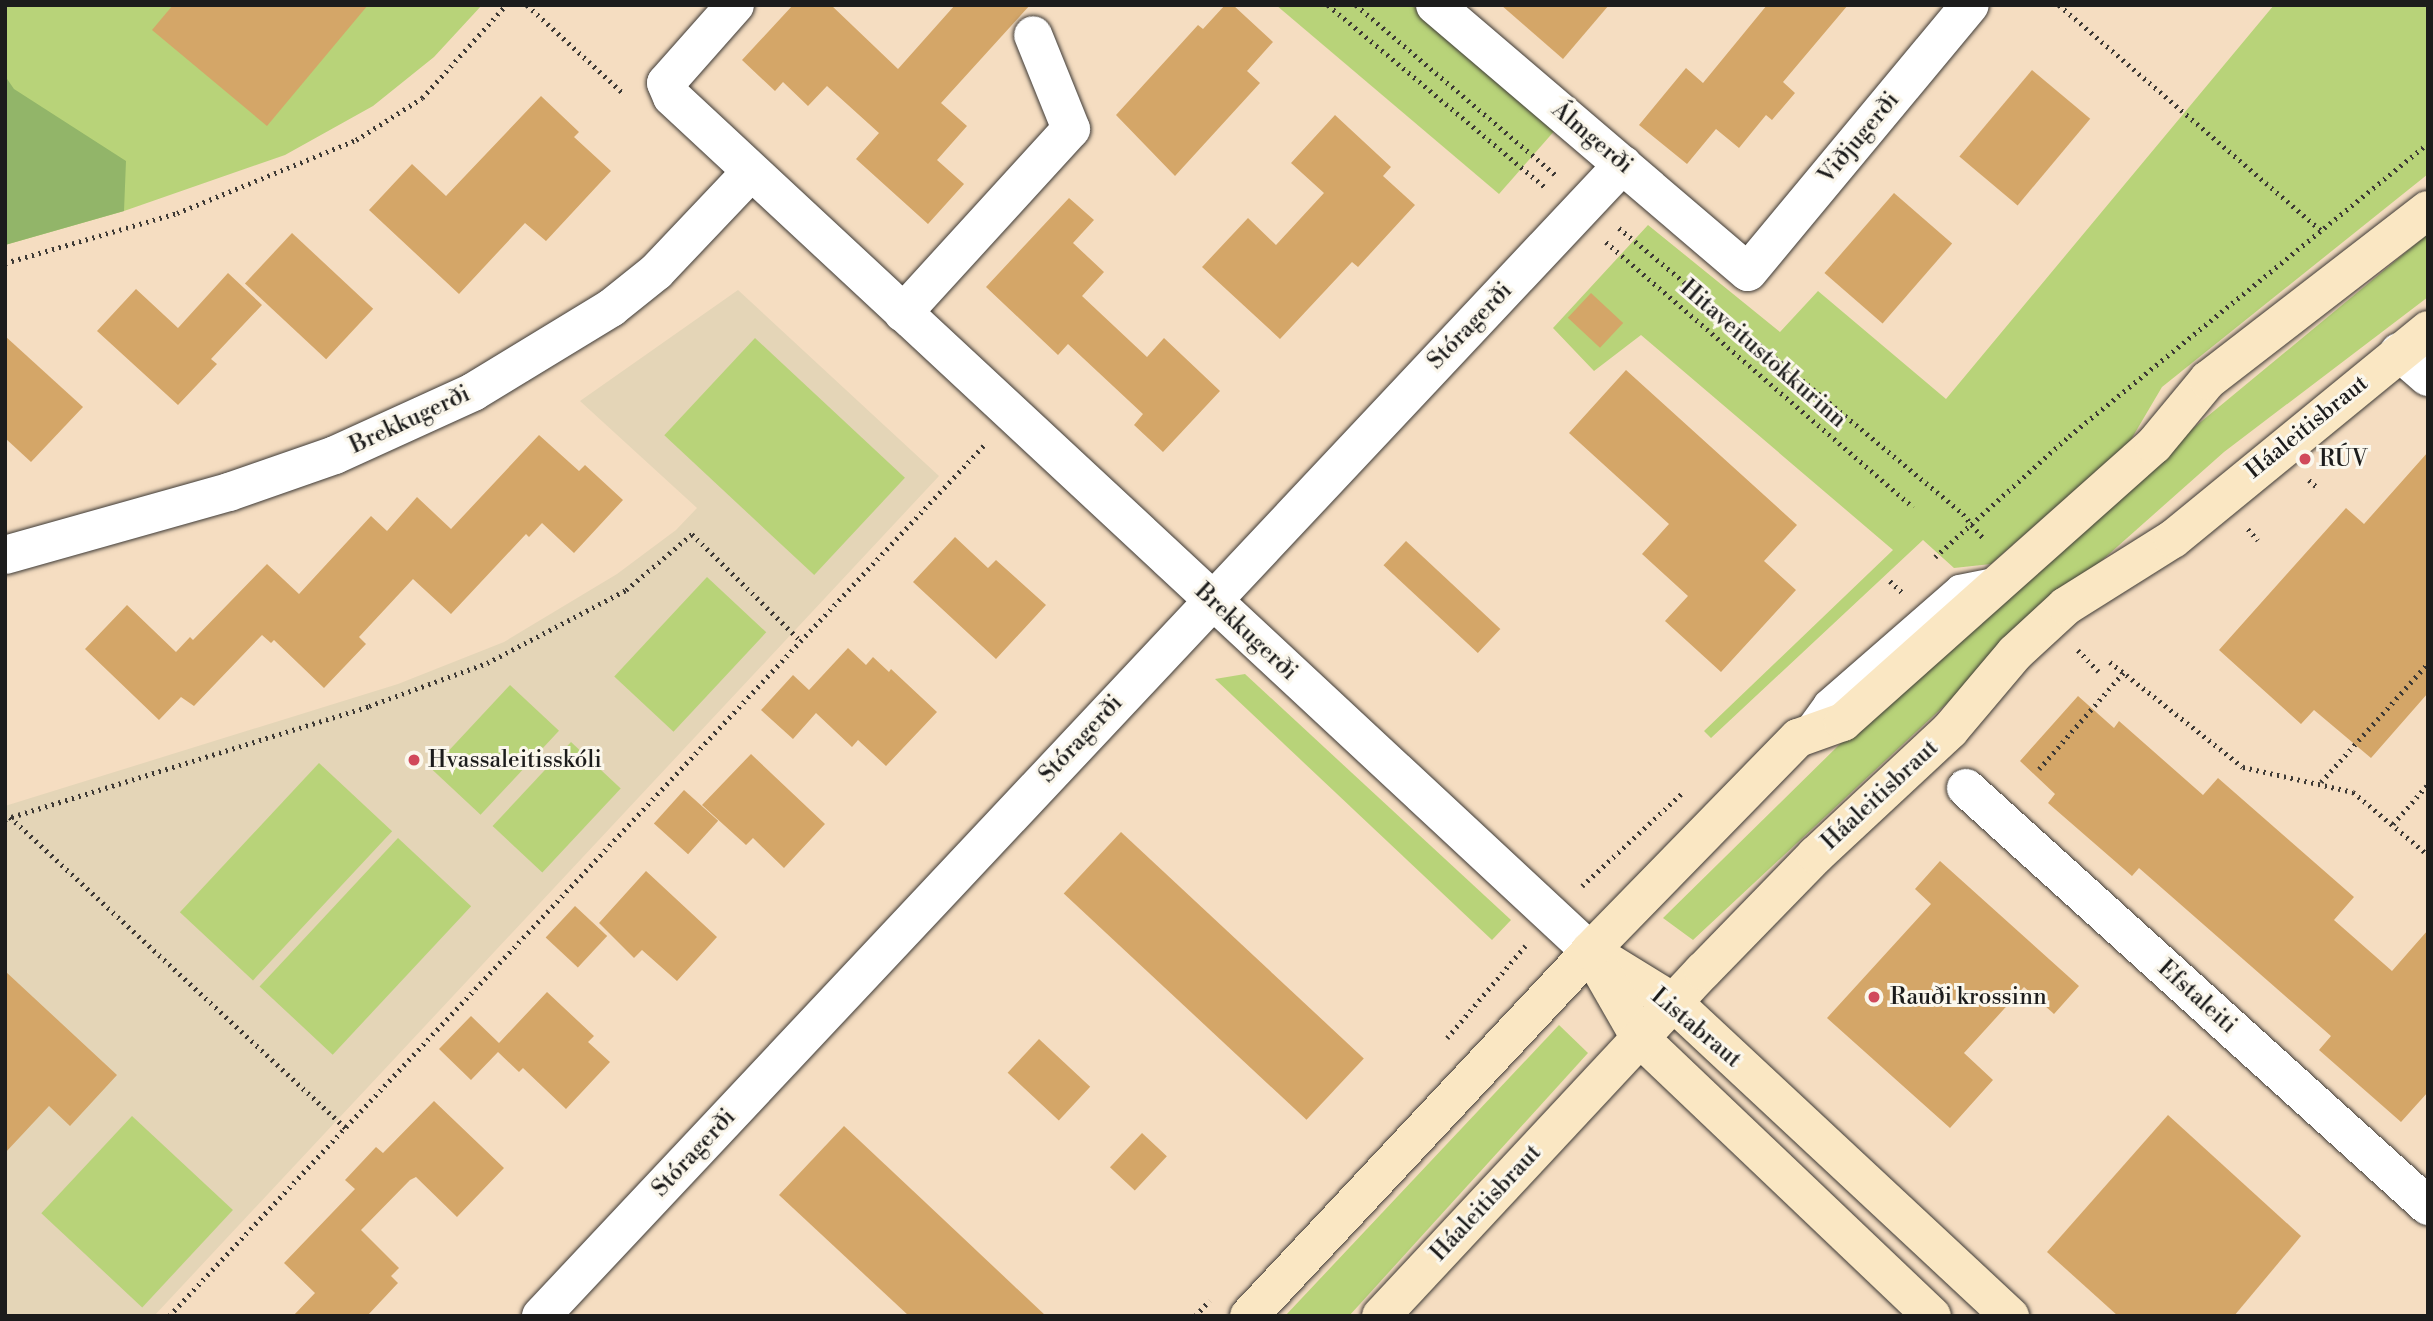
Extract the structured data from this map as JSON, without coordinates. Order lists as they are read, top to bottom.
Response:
{
  "streets": {
    "main road": ["Háaleitisbraut", "Listabraut"],
    "street": [
      "Álmgerði",
      "Viðjugerði",
      "Stóragerði",
      "Brekkugerði",
      "Efstaleiti"
    ],
    "path": ["Hitaveitustokkurinn"]
  },
  "crossings": [
    ["Álmgerði", "Viðjugerði"],
    ["Álmgerði", "Stóragerði"],
    ["Stóragerði", "Brekkugerði"],
    ["Brekkugerði", "Listabraut"],
    ["Háaleitisbraut", "Listabraut"]
  ],
  "places": ["RÚV", "Hvassaleitisskóli", "Rauði krossinn"]
}
